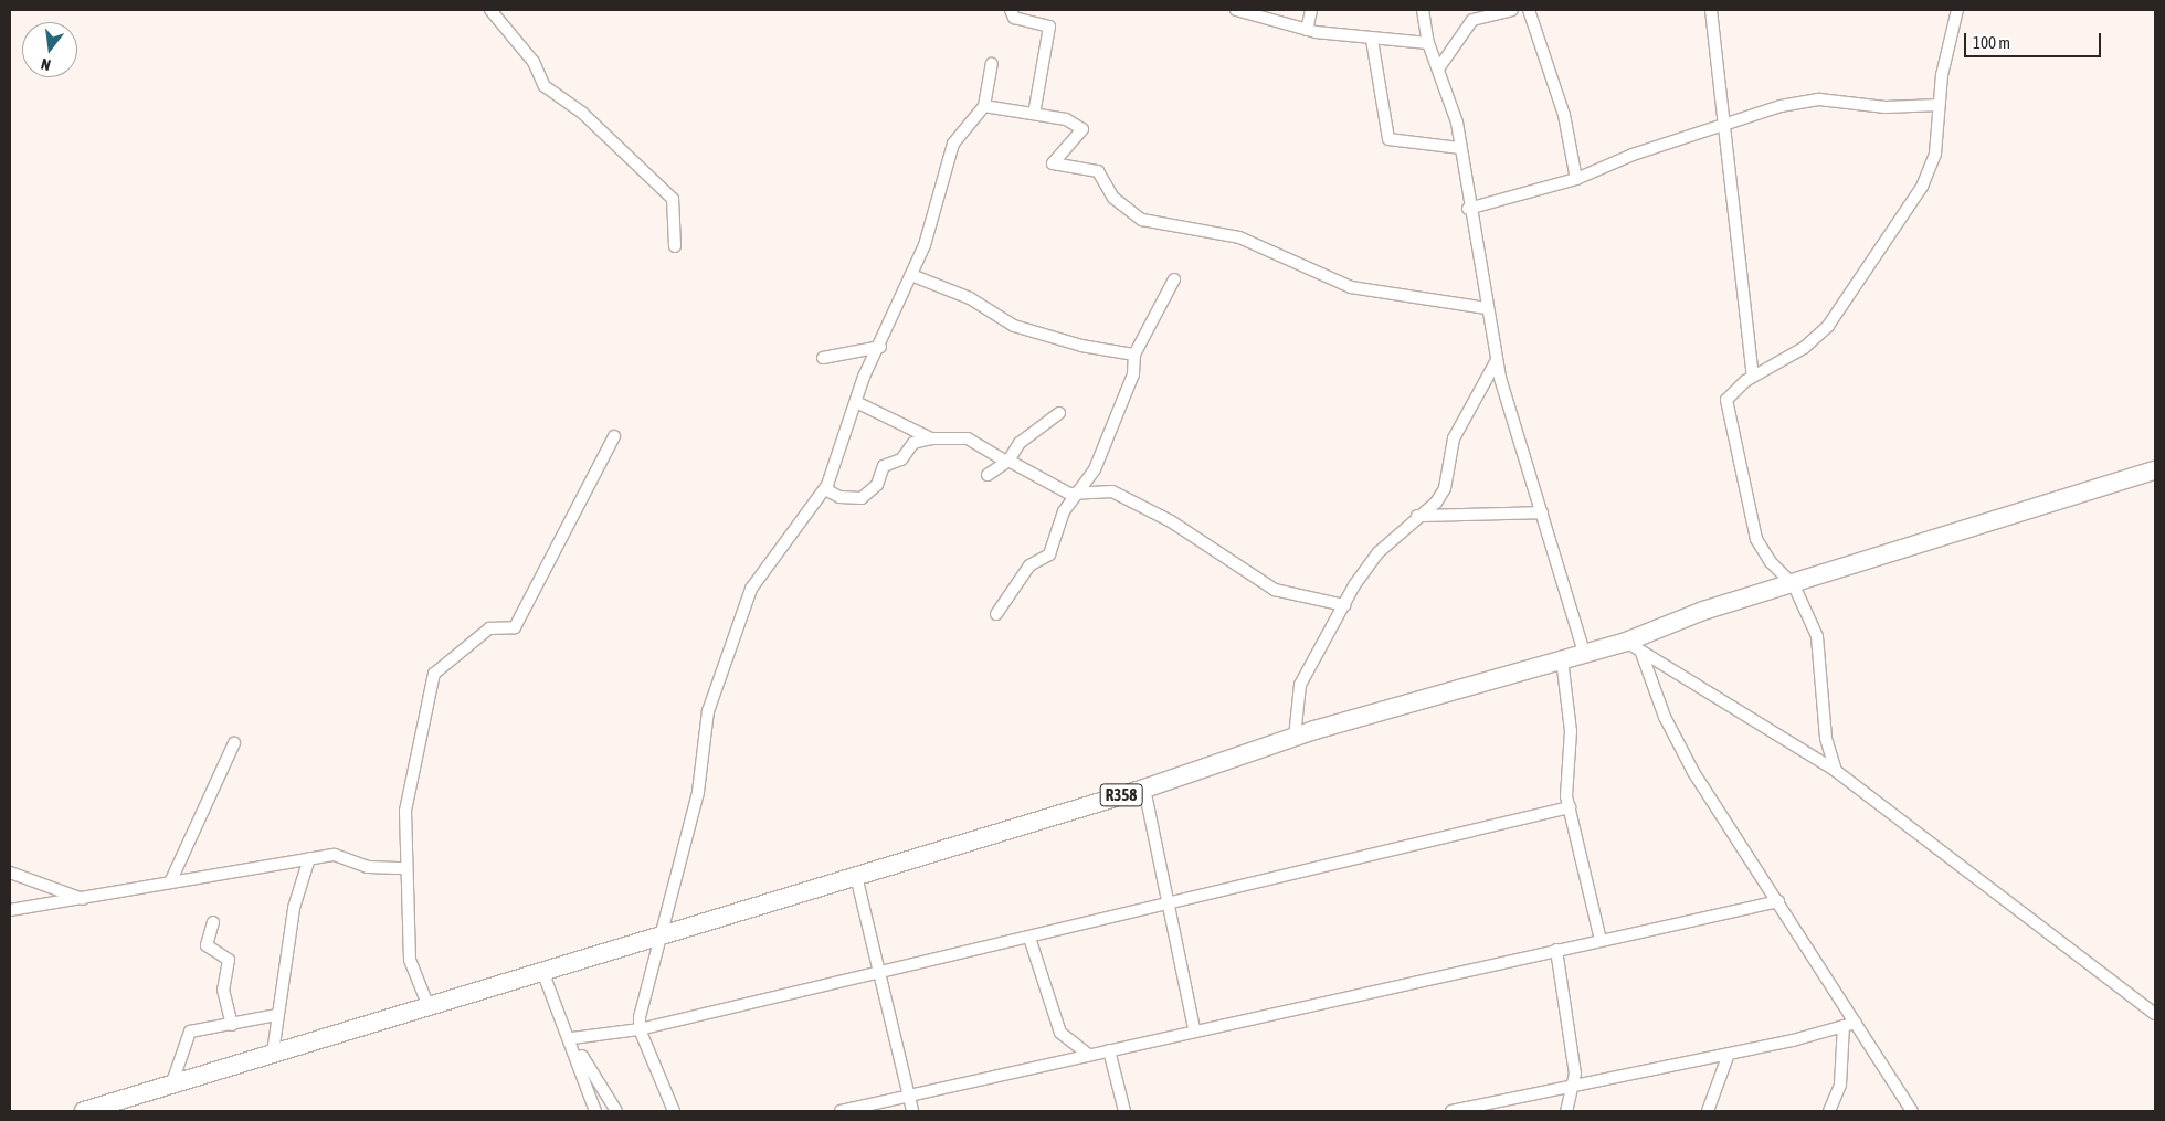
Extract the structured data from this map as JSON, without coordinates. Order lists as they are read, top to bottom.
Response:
{
  "streets": {
    "main road": ["R358"]
  },
  "scale_bar": "100 m",
  "north": "bottom"
}
